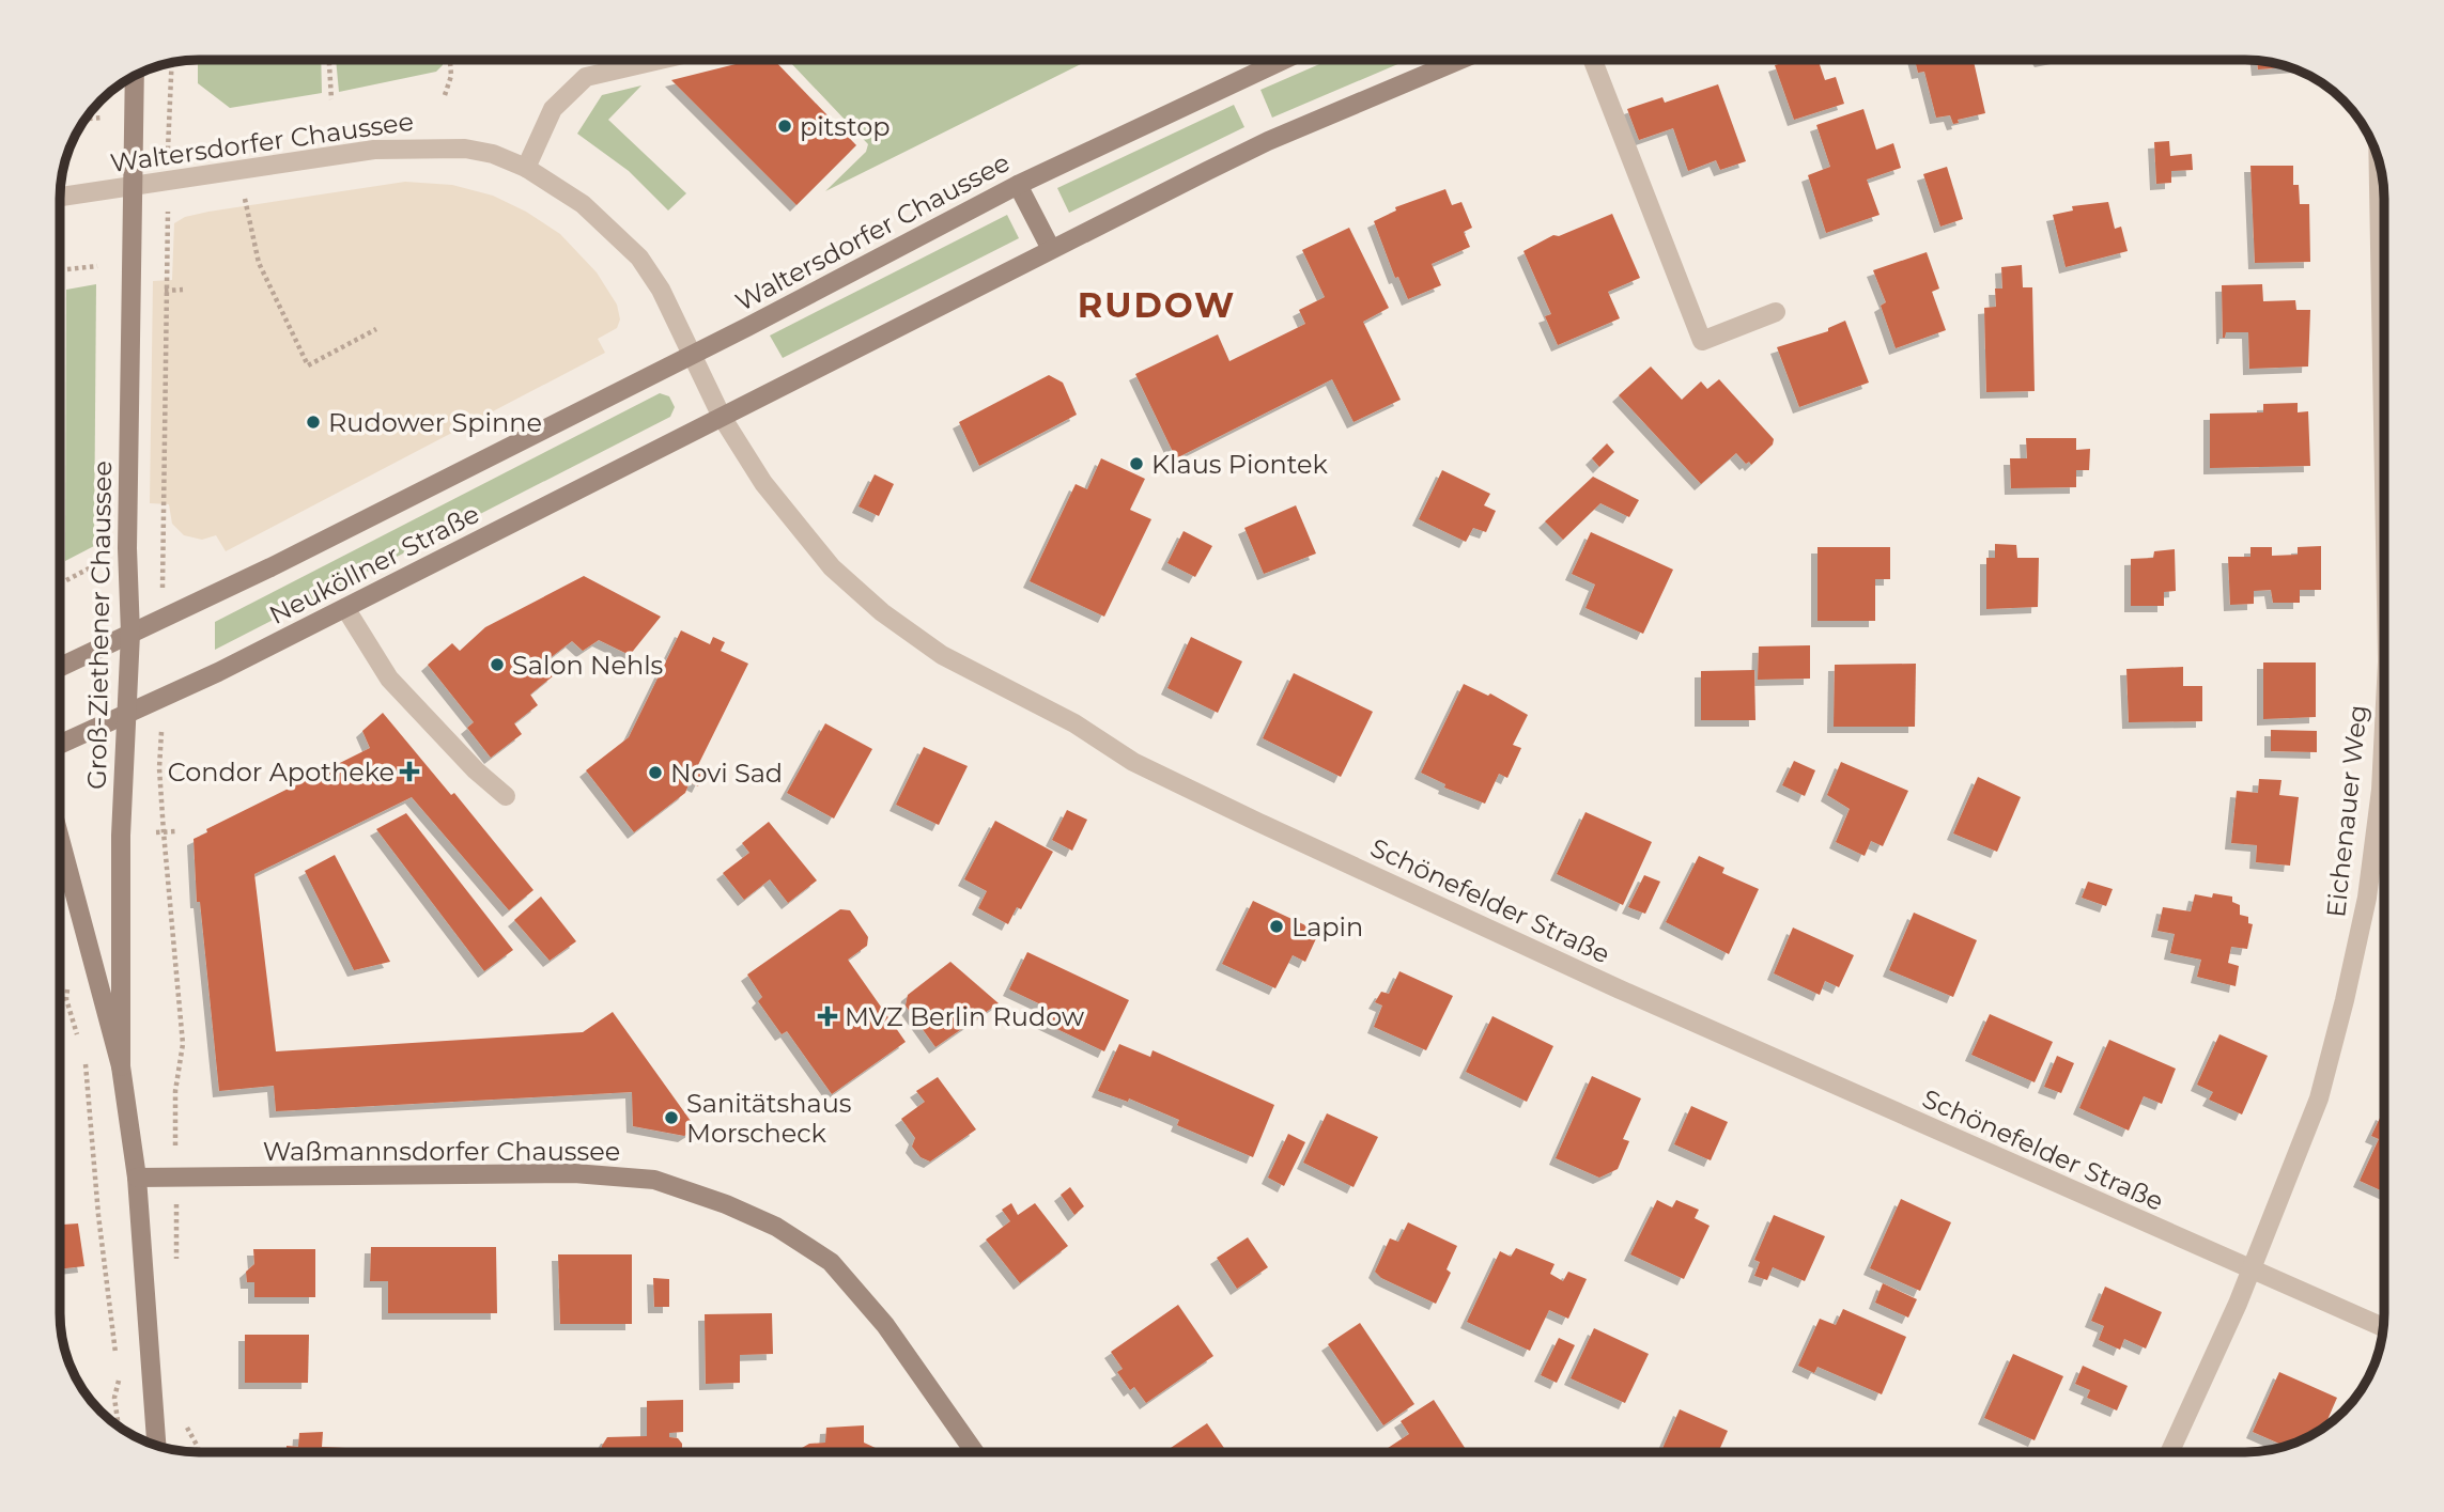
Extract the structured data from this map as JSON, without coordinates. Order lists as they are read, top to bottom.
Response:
{
  "streets": {
    "main road": [
      "Waltersdorfer Chaussee",
      "Neuköllner Straße",
      "Groß-Ziethener Chaussee",
      "Waßmannsdorfer Chaussee"
    ],
    "street": ["Eichenauer Weg", "Schönefelder Straße"]
  },
  "crossings": [
    ["Waltersdorfer Chaussee", "Neuköllner Straße"],
    ["Waltersdorfer Chaussee", "Groß-Ziethener Chaussee"],
    ["Waltersdorfer Chaussee", "Schönefelder Straße"],
    ["Neuköllner Straße", "Groß-Ziethener Chaussee"],
    ["Neuköllner Straße", "Schönefelder Straße"],
    ["Groß-Ziethener Chaussee", "Waßmannsdorfer Chaussee"],
    ["Eichenauer Weg", "Schönefelder Straße"]
  ],
  "districts": ["RUDOW"],
  "places": {
    "other": [
      "pitstop",
      "Rudower Spinne",
      "Klaus Piontek",
      "Salon Nehls",
      "Novi Sad",
      "Lapin",
      "Sanitätshaus Morscheck"
    ],
    "health": ["Condor Apotheke", "MVZ Berlin Rudow"]
  }
}
